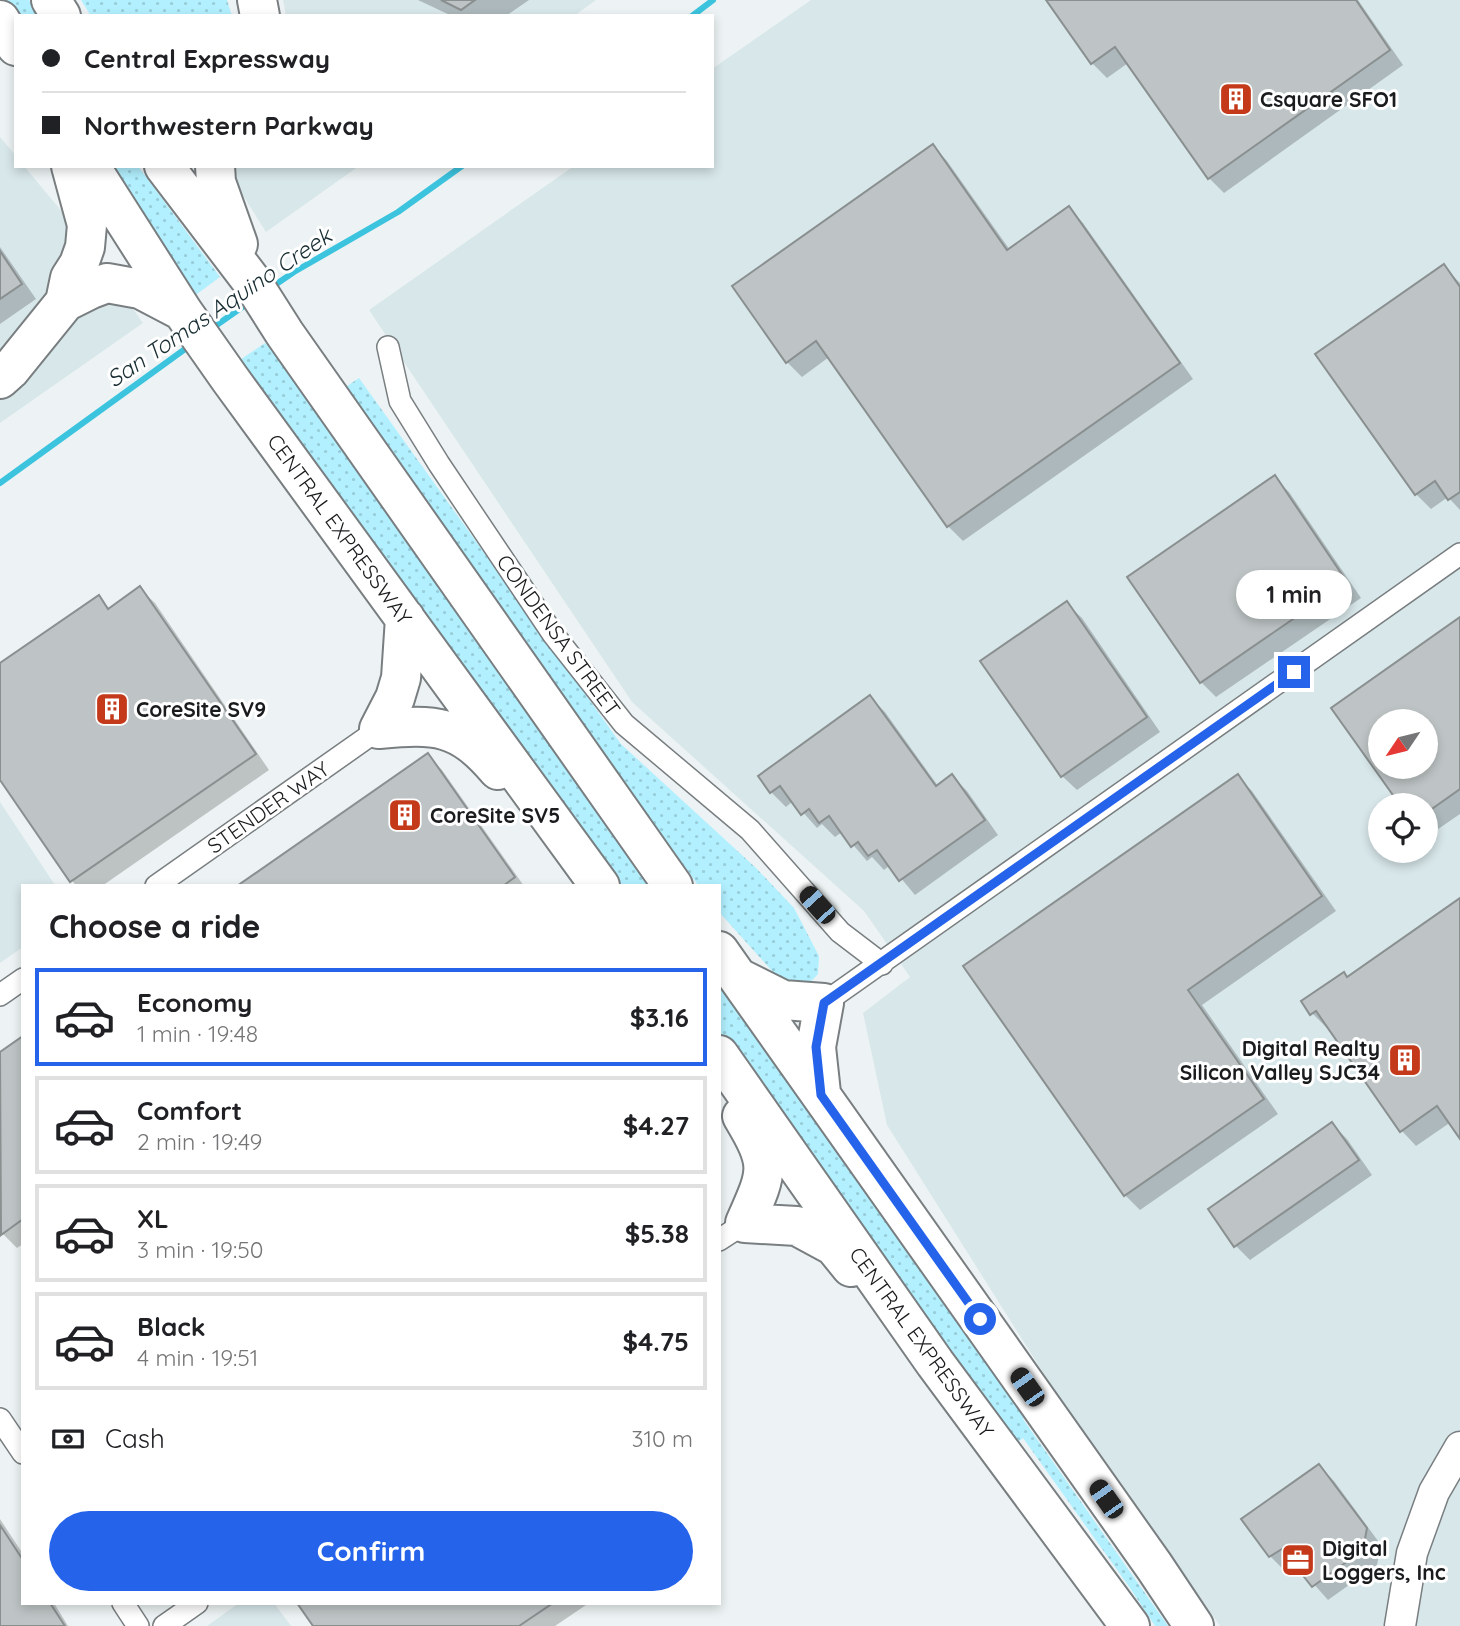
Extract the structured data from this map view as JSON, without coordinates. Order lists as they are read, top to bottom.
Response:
{
  "streets": {
    "highway": ["CENTRAL EXPRESSWAY"],
    "street": ["CONDENSA STREET", "STENDER WAY"]
  },
  "water": ["San Tomas Aquino Creek"],
  "places": {
    "building": [
      "Csquare SFO1",
      "CoreSite SV9",
      "CoreSite SV5",
      "Digital Realty Silicon Valley SJC34"
    ],
    "office": ["Digital Loggers, Inc"]
  },
  "north": "bottom left",
  "page": {
    "banner": ["Central Expressway", "Northwestern Parkway"],
    "bubble": "1 min",
    "heading": "Choose a ride",
    "list": [
      {
        "name": "Economy",
        "note": "1 min · 19:48",
        "value": "$3.16"
      },
      {
        "name": "Comfort",
        "note": "2 min · 19:49",
        "value": "$4.27"
      },
      {
        "name": "XL",
        "note": "3 min · 19:50",
        "value": "$5.38"
      },
      {
        "name": "Black",
        "note": "4 min · 19:51",
        "value": "$4.75"
      }
    ],
    "pay": ["Cash", "310 m"],
    "buttons": "Confirm"
  }
}
